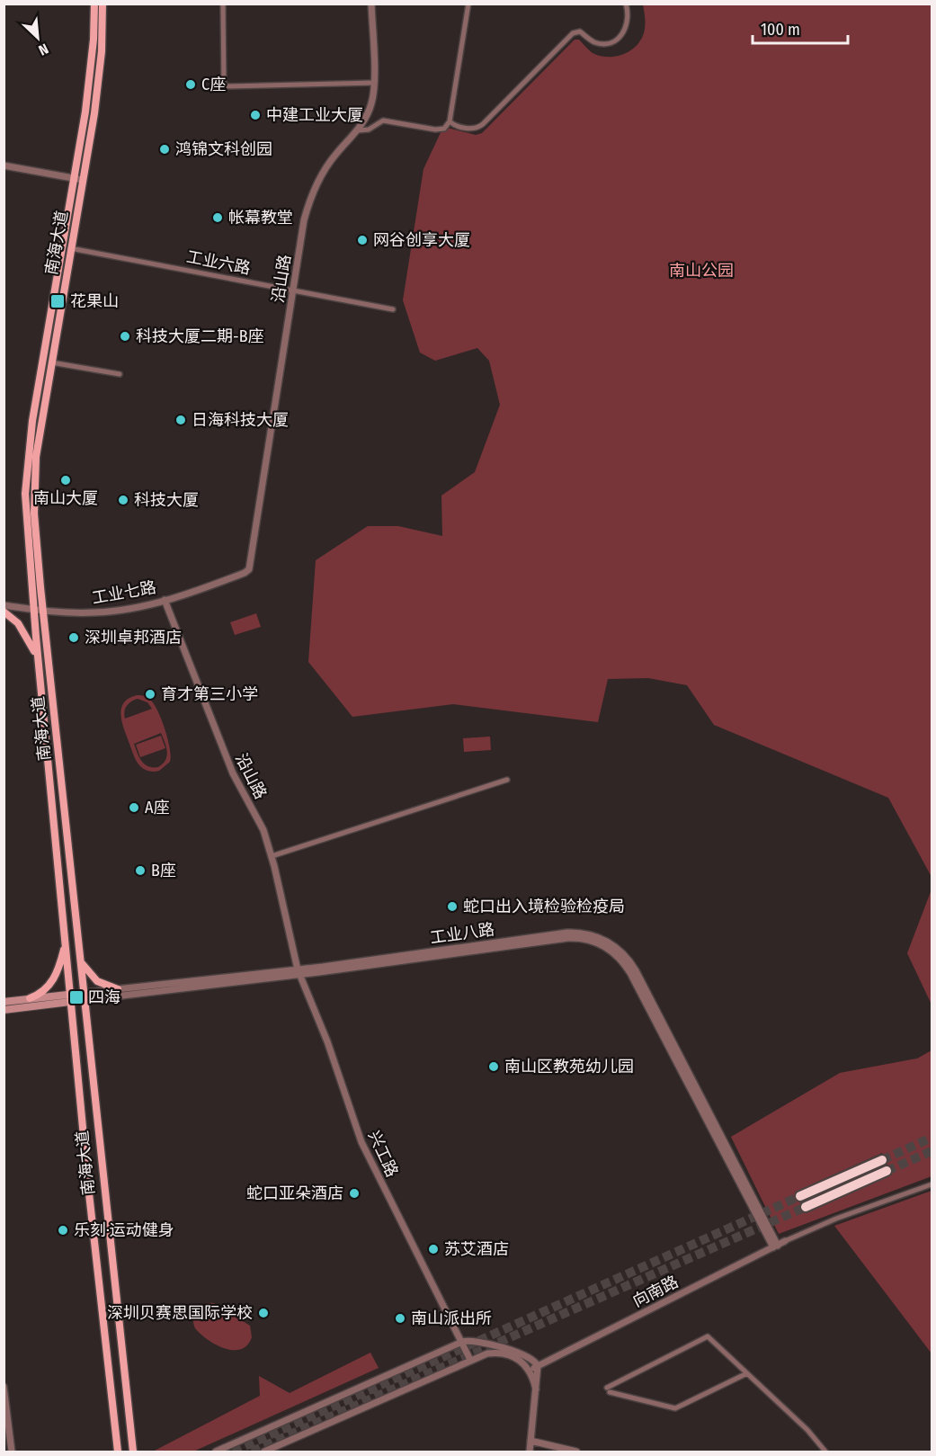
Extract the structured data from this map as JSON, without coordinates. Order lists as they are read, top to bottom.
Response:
{
  "streets": {
    "main road": ["南海大道", "工业八路"],
    "street": [
      "工业六路",
      "沿山路",
      "工业七路",
      "兴工路",
      "向南路"
    ]
  },
  "crossings": [
    ["南海大道", "工业六路"],
    ["南海大道", "工业七路"],
    ["南海大道", "工业八路"],
    ["工业六路", "沿山路"],
    ["沿山路", "工业七路"],
    ["沿山路", "工业八路"],
    ["沿山路", "兴工路"],
    ["工业八路", "兴工路"],
    ["工业八路", "向南路"]
  ],
  "parks": ["南山公园"],
  "places": {
    "other": [
      "C座",
      "中建工业大厦",
      "鸿锦文科创园",
      "帐幕教堂",
      "网谷创享大厦",
      "科技大厦二期-B座",
      "日海科技大厦",
      "南山大厦",
      "科技大厦",
      "深圳卓邦酒店",
      "育才第三小学",
      "A座",
      "B座",
      "蛇口出入境检验检疫局",
      "南山区教苑幼儿园",
      "蛇口亚朵酒店",
      "乐刻·运动健身",
      "苏艾酒店",
      "深圳贝赛思国际学校",
      "南山派出所"
    ],
    "transit": ["花果山", "四海"]
  },
  "scale_bar": "100 m",
  "north": "bottom right"
}
